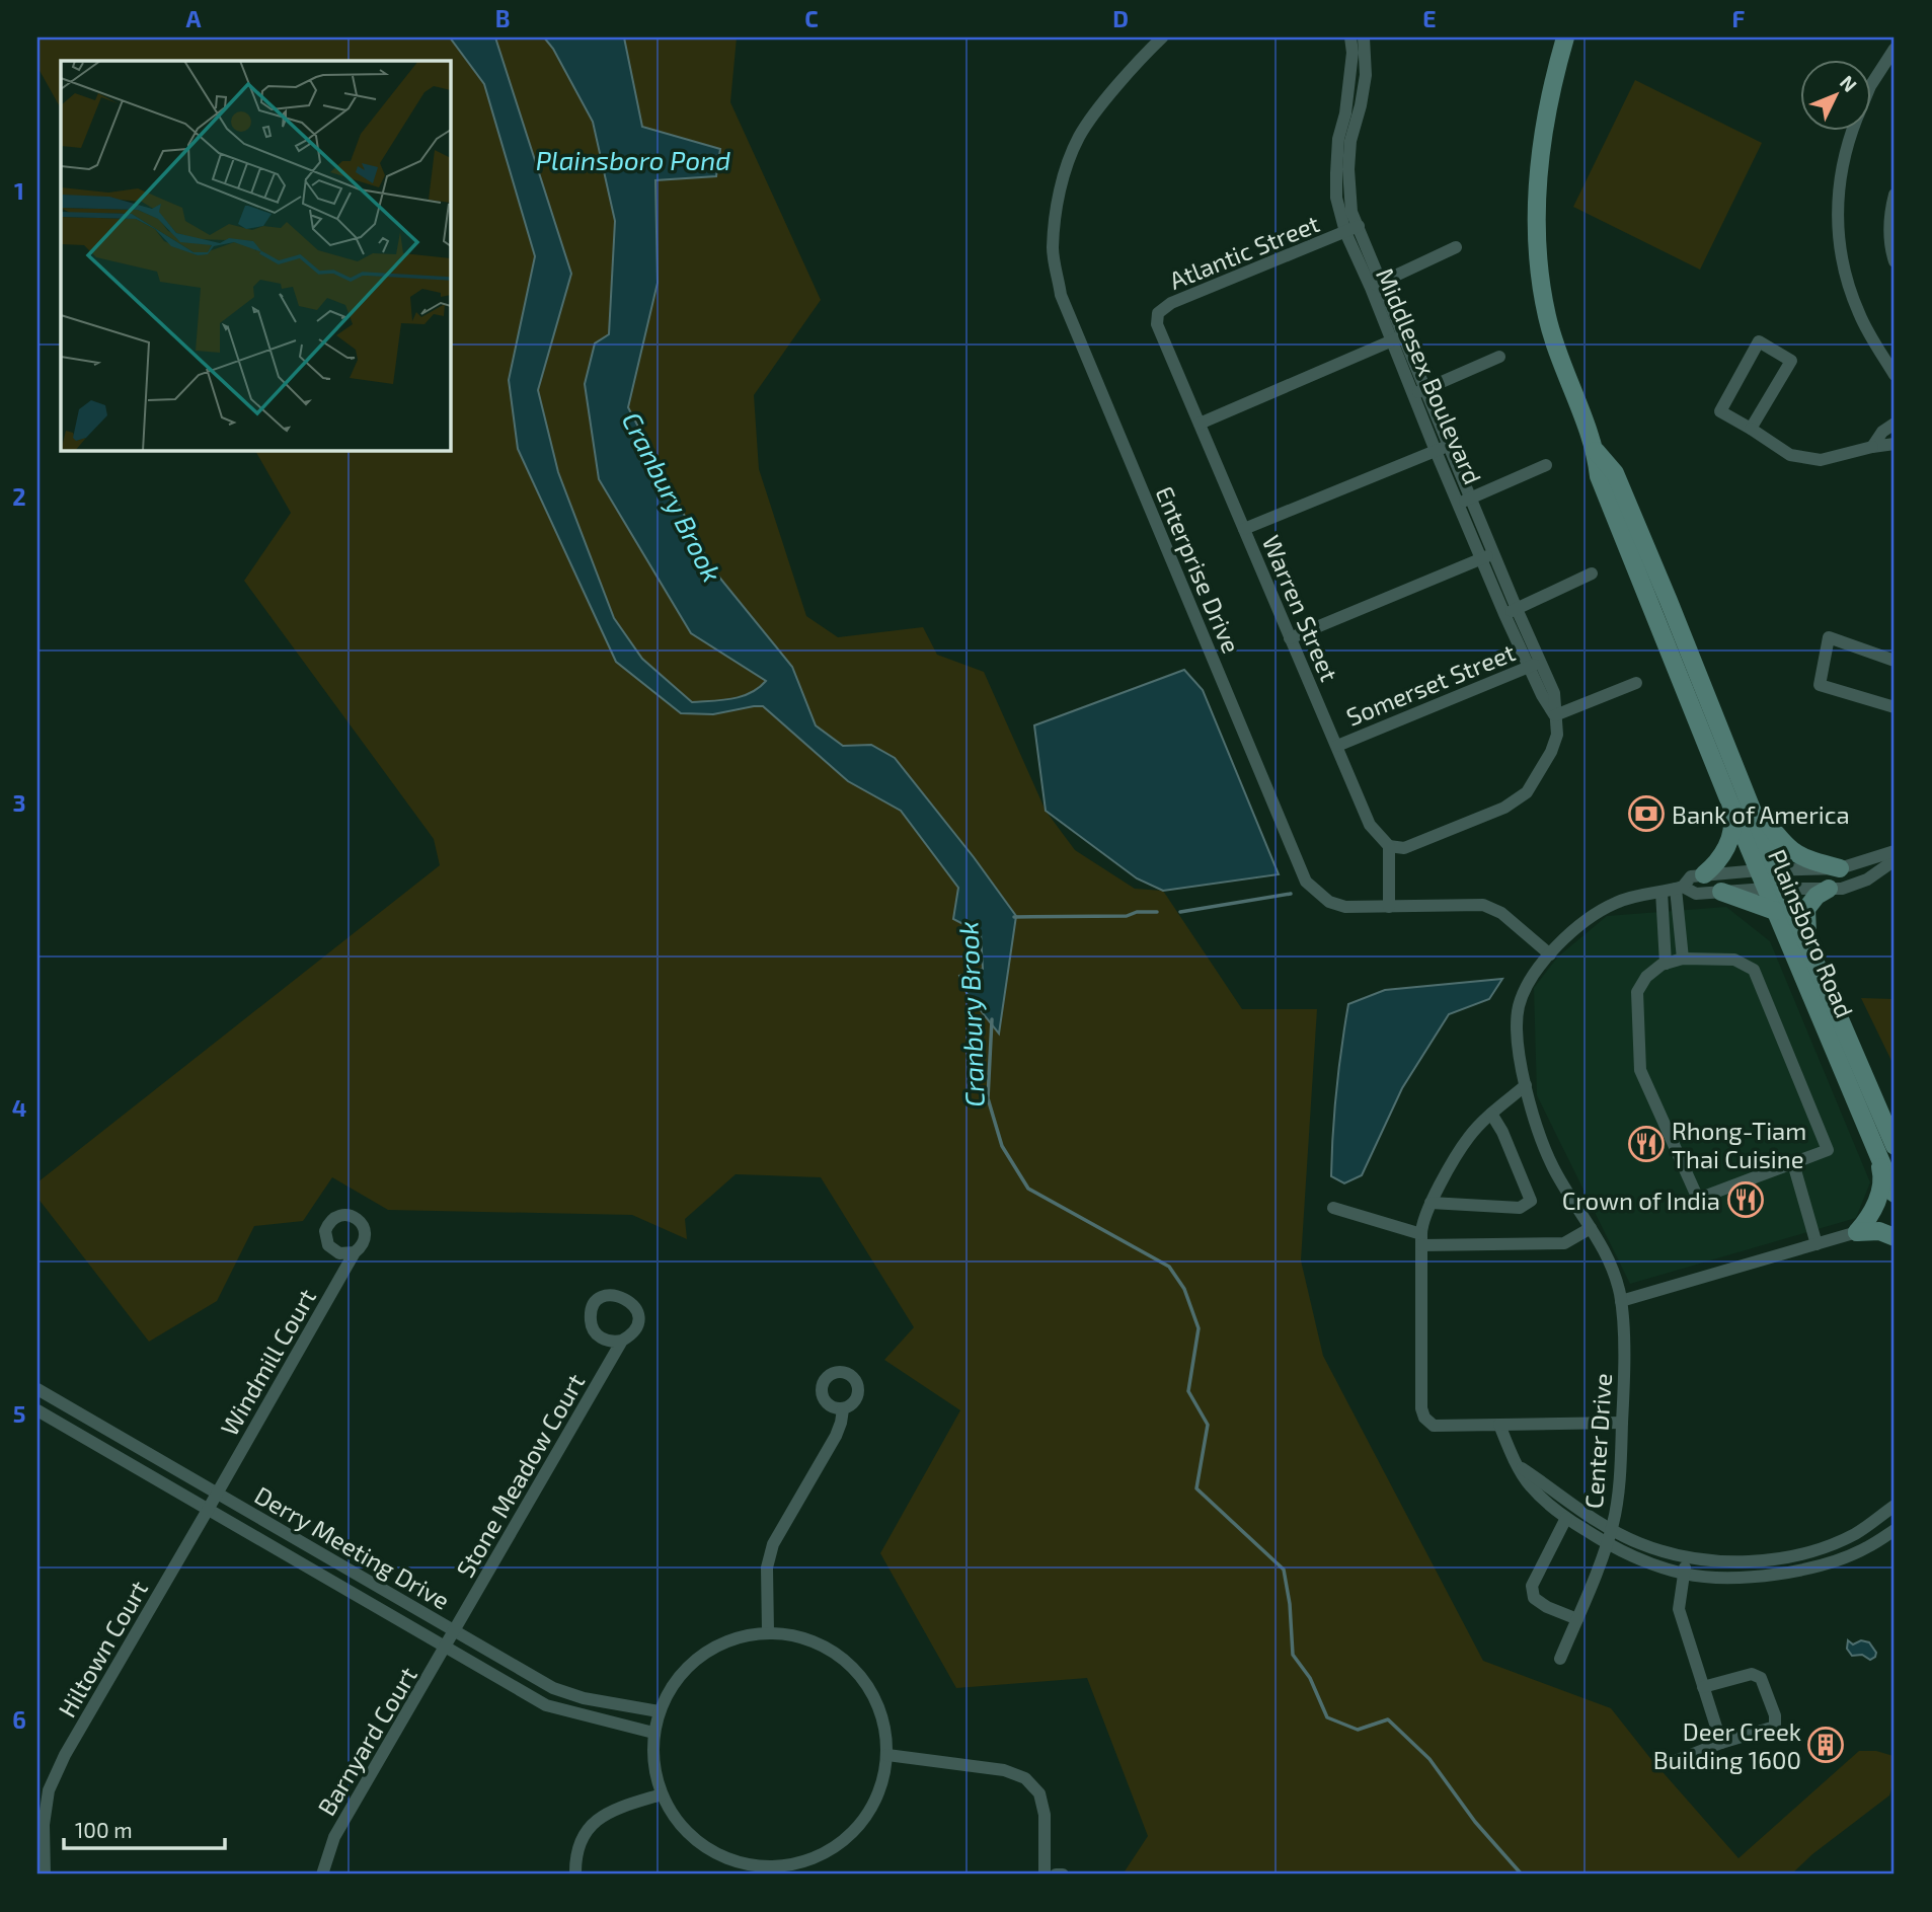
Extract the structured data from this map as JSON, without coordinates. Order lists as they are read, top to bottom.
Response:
{
  "streets": {
    "street": [
      "Atlantic Street",
      "Middlesex Boulevard",
      "Enterprise Drive",
      "Warren Street",
      "Somerset Street",
      "Plainsboro Road",
      "Windmill Court",
      "Center Drive",
      "Stone Meadow Court",
      "Derry Meeting Drive",
      "Hiltown Court",
      "Barnyard Court"
    ]
  },
  "crossings": [
    ["Atlantic Street", "Middlesex Boulevard"],
    ["Atlantic Street", "Warren Street"],
    ["Middlesex Boulevard", "Somerset Street"],
    ["Enterprise Drive", "Center Drive"],
    ["Warren Street", "Somerset Street"],
    ["Plainsboro Road", "Center Drive"],
    ["Windmill Court", "Derry Meeting Drive"],
    ["Windmill Court", "Hiltown Court"],
    ["Stone Meadow Court", "Derry Meeting Drive"],
    ["Stone Meadow Court", "Barnyard Court"],
    ["Derry Meeting Drive", "Hiltown Court"],
    ["Derry Meeting Drive", "Barnyard Court"]
  ],
  "water": ["Plainsboro Pond", "Cranbury Brook"],
  "places": {
    "bank": ["Bank of America"],
    "restaurant": ["Rhong-Tiam Thai Cuisine", "Crown of India"],
    "building": ["Deer Creek Building 1600"]
  },
  "scale_bar": "100 m",
  "north": "top right",
  "grid": {
    "columns": [
      "A",
      "B",
      "C",
      "D",
      "E",
      "F"
    ],
    "rows": [
      "1",
      "2",
      "3",
      "4",
      "5",
      "6"
    ]
  }
}
